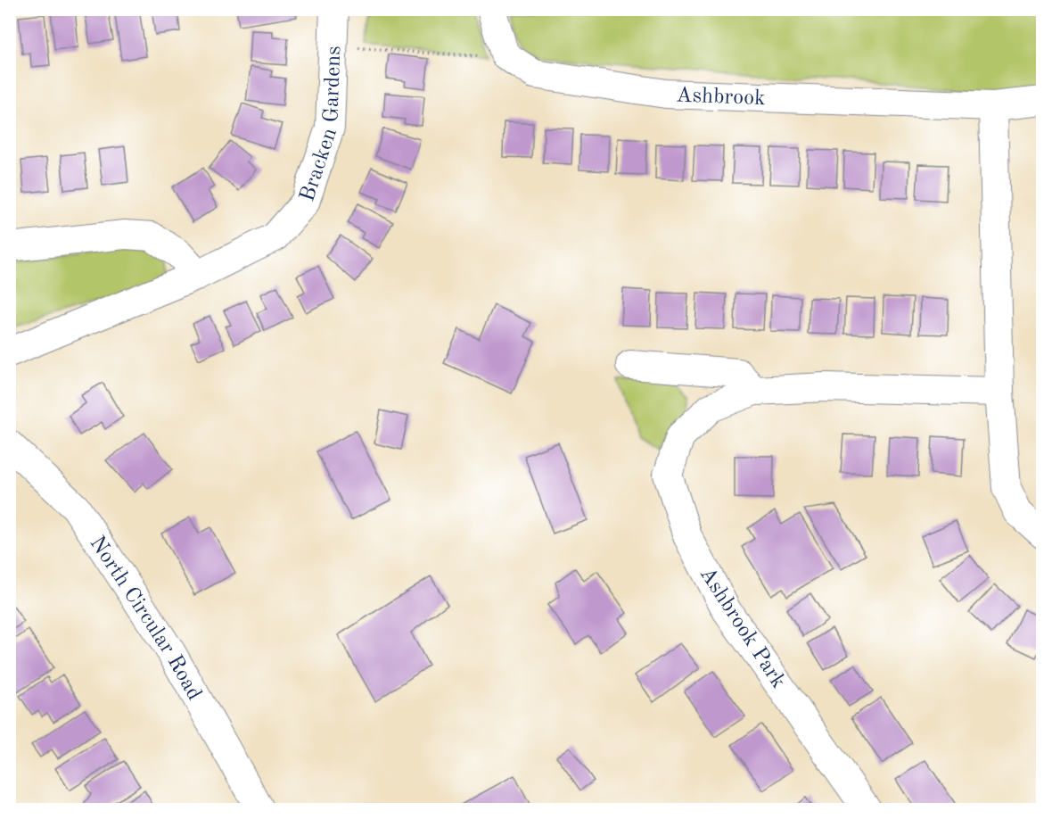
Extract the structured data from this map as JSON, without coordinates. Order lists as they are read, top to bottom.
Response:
{
  "streets": {
    "street": [
      "Ashbrook",
      "Bracken Gardens",
      "North Circular Road",
      "Ashbrook Park"
    ]
  }
}
